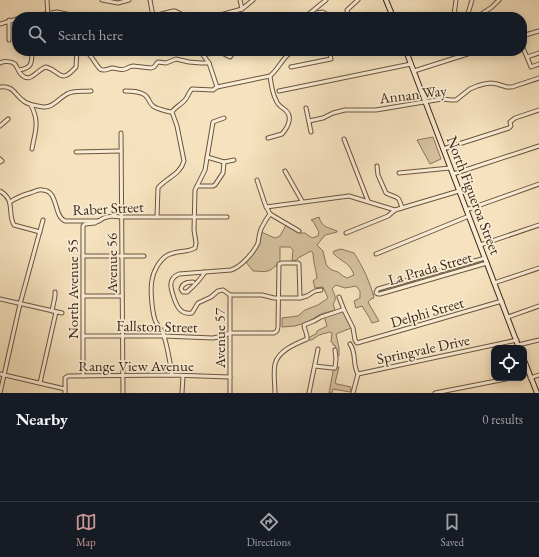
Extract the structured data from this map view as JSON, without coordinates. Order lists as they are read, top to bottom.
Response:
{
  "streets": {
    "main road": ["North Figueroa Street"],
    "street": [
      "Annan Way",
      "Raber Street",
      "Avenue 56",
      "La Prada Street",
      "North Avenue 55",
      "Delphi Street",
      "Fallston Street",
      "Avenue 57",
      "Springvale Drive",
      "Range View Avenue"
    ]
  },
  "crossings": [
    ["Annan Way", "North Figueroa Street"],
    ["North Figueroa Street", "La Prada Street"],
    ["North Figueroa Street", "Delphi Street"],
    ["North Figueroa Street", "Springvale Drive"],
    ["Raber Street", "Avenue 56"],
    ["Raber Street", "North Avenue 55"],
    ["Avenue 56", "Fallston Street"],
    ["Avenue 56", "Range View Avenue"],
    ["North Avenue 55", "Fallston Street"],
    ["North Avenue 55", "Range View Avenue"],
    ["Fallston Street", "Avenue 57"],
    ["Avenue 57", "Range View Avenue"]
  ],
  "page": {
    "search": "Search here",
    "heading": ["Nearby", "0 results"],
    "nav": ["Map", "Directions", "Saved"]
  }
}
